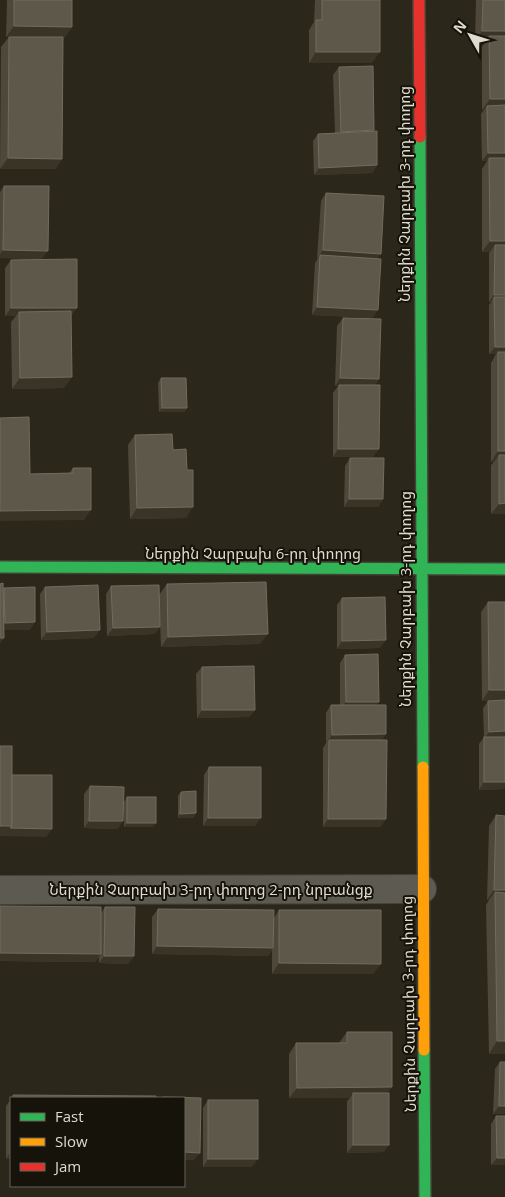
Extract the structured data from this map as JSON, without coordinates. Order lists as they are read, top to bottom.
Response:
{
  "streets": {
    "street": ["Ներքին Չարբախ 3-րդ փողոց", "Ներքին Չարբախ 6-րդ փողոց", "Ներքին Չարբախ 3-րդ փողոց 2-րդ նրբանցք"]
  },
  "crossings": [
    ["Ներքին Չարբախ 3-րդ փողոց", "Ներքին Չարբախ 6-րդ փողոց"],
    ["Ներքին Չարբախ 3-րդ փողոց", "Ներքին Չարբախ 3-րդ փողոց 2-րդ նրբանցք"]
  ],
  "legend": ["Fast", "Slow", "Jam"],
  "north": "top left"
}
